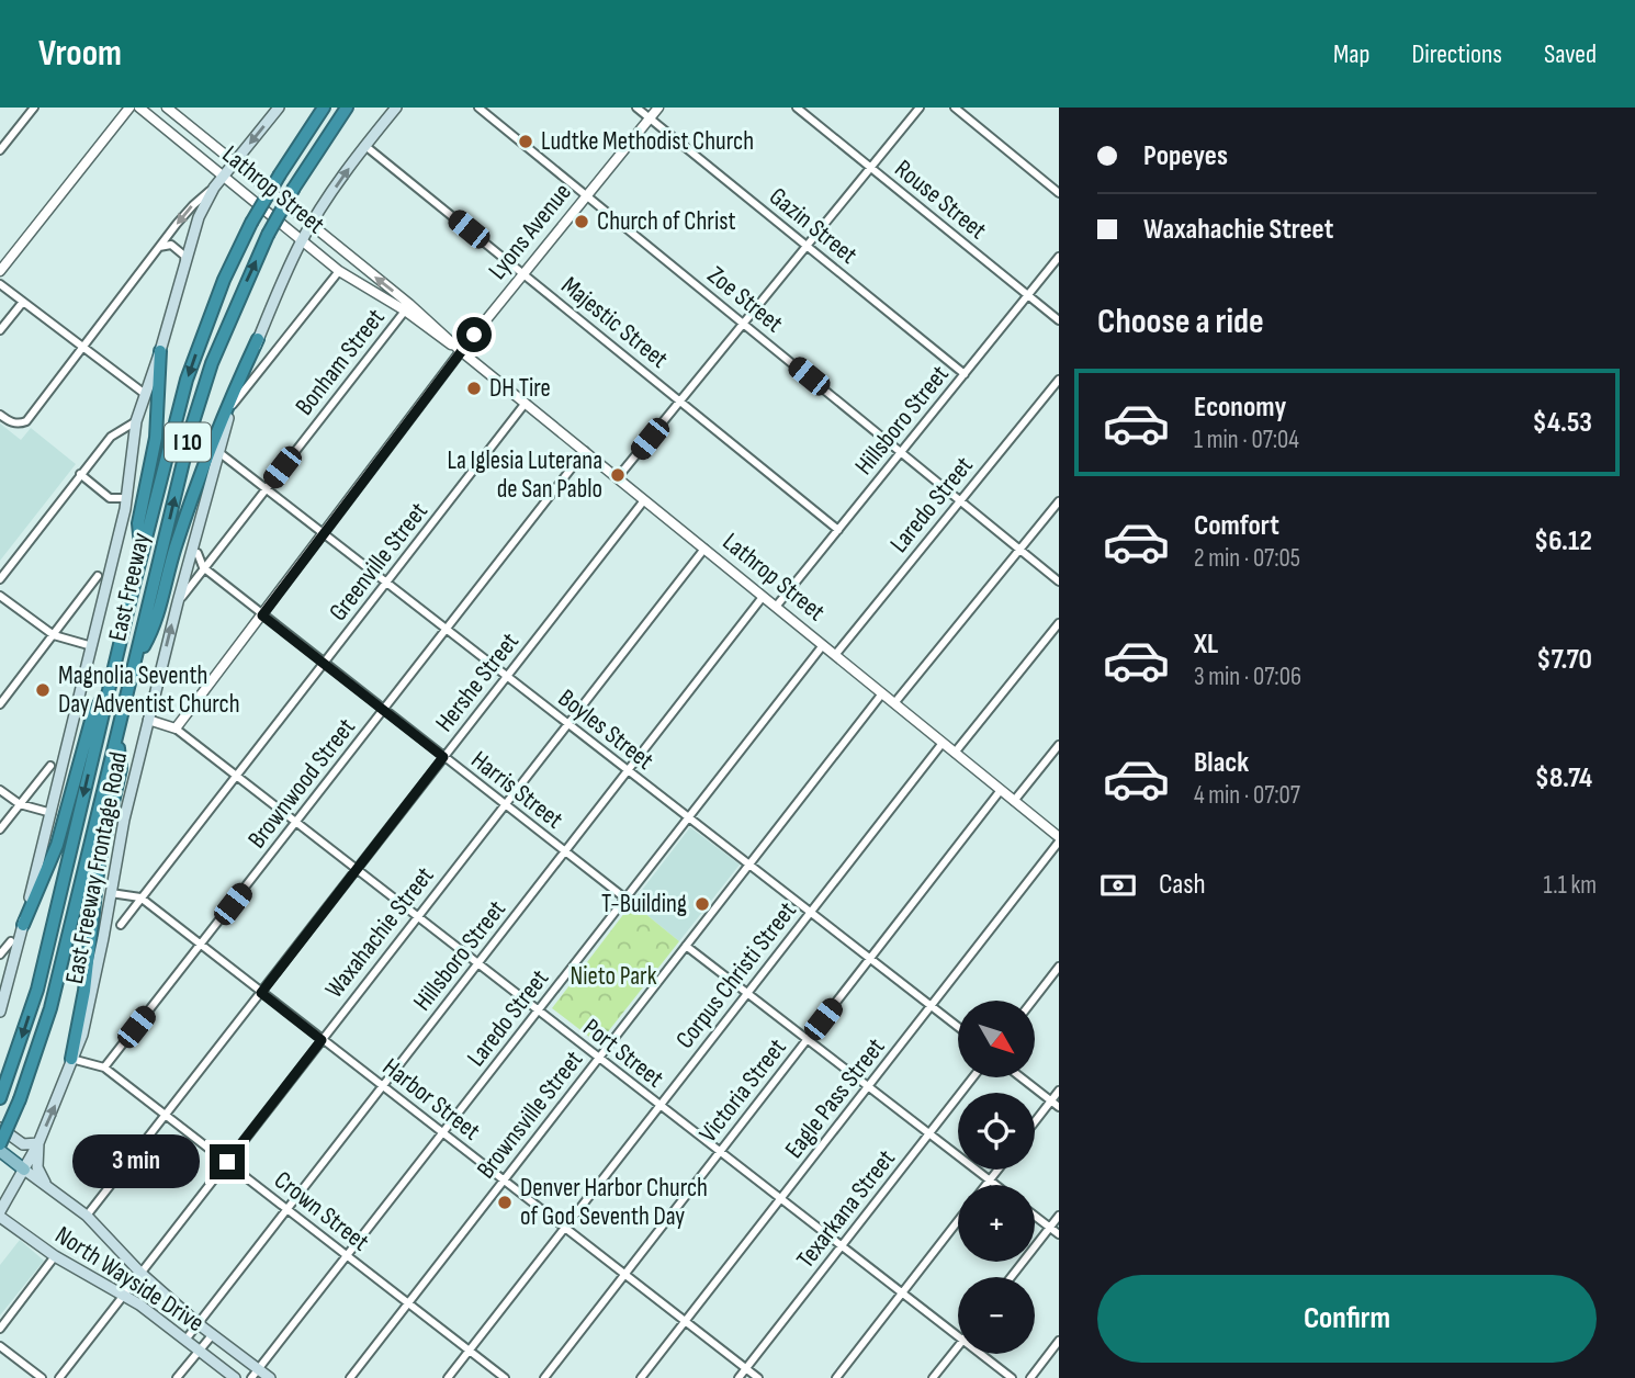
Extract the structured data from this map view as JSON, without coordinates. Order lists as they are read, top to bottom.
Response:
{
  "streets": {
    "highway": ["I 10", "East Freeway"],
    "main road": ["East Freeway Frontage Road", "North Wayside Drive"],
    "street": [
      "Lathrop Street",
      "Rouse Street",
      "Gazin Street",
      "Lyons Avenue",
      "Zoe Street",
      "Majestic Street",
      "Bonham Street",
      "Hillsboro Street",
      "Laredo Street",
      "Greenville Street",
      "Hershe Street",
      "Boyles Street",
      "Brownwood Street",
      "Harris Street",
      "Waxahachie Street",
      "Corpus Christi Street",
      "Port Street",
      "Victoria Street",
      "Eagle Pass Street",
      "Harbor Street",
      "Brownsville Street",
      "Texarkana Street",
      "Crown Street"
    ]
  },
  "crossings": [
    ["Lathrop Street", "Lyons Avenue"],
    ["Lathrop Street", "Bonham Street"],
    ["Lathrop Street", "Hillsboro Street"],
    ["Lathrop Street", "Laredo Street"],
    ["Lathrop Street", "Greenville Street"],
    ["Lathrop Street", "Hershe Street"],
    ["Lathrop Street", "Brownwood Street"],
    ["Lathrop Street", "East Freeway Frontage Road"],
    ["Lathrop Street", "Waxahachie Street"],
    ["Lathrop Street", "Corpus Christi Street"],
    ["Lathrop Street", "Victoria Street"],
    ["Lathrop Street", "Eagle Pass Street"],
    ["Lathrop Street", "Brownsville Street"],
    ["Rouse Street", "Hillsboro Street"],
    ["Gazin Street", "Lyons Avenue"],
    ["Gazin Street", "Hillsboro Street"],
    ["Lyons Avenue", "Zoe Street"],
    ["Lyons Avenue", "Majestic Street"],
    ["Lyons Avenue", "Boyles Street"],
    ["Lyons Avenue", "Harris Street"],
    ["Lyons Avenue", "Port Street"],
    ["Zoe Street", "Hillsboro Street"],
    ["Zoe Street", "Laredo Street"],
    ["Majestic Street", "Hillsboro Street"],
    ["Majestic Street", "East Freeway Frontage Road"],
    ["Bonham Street", "Boyles Street"],
    ["Bonham Street", "Harris Street"],
    ["Bonham Street", "East Freeway Frontage Road"],
    ["Hillsboro Street", "Boyles Street"],
    ["Hillsboro Street", "Harris Street"],
    ["Hillsboro Street", "Port Street"],
    ["Hillsboro Street", "Harbor Street"],
    ["Hillsboro Street", "Crown Street"],
    ["Hillsboro Street", "North Wayside Drive"],
    ["Laredo Street", "Boyles Street"],
    ["Laredo Street", "Harris Street"],
    ["Laredo Street", "Port Street"],
    ["Laredo Street", "Harbor Street"],
    ["Laredo Street", "Crown Street"],
    ["Laredo Street", "North Wayside Drive"],
    ["Greenville Street", "Boyles Street"],
    ["Greenville Street", "Harris Street"],
    ["Greenville Street", "Port Street"],
    ["Greenville Street", "Harbor Street"],
    ["Hershe Street", "Boyles Street"],
    ["Hershe Street", "Harris Street"],
    ["Hershe Street", "Port Street"],
    ["Hershe Street", "Harbor Street"],
    ["Hershe Street", "Crown Street"],
    ["Hershe Street", "North Wayside Drive"],
    ["Boyles Street", "Brownwood Street"],
    ["Boyles Street", "East Freeway Frontage Road"],
    ["Boyles Street", "Waxahachie Street"],
    ["Boyles Street", "Corpus Christi Street"],
    ["Boyles Street", "Victoria Street"],
    ["Boyles Street", "Eagle Pass Street"],
    ["Boyles Street", "Brownsville Street"],
    ["Brownwood Street", "Harris Street"],
    ["Brownwood Street", "Port Street"],
    ["Brownwood Street", "Harbor Street"],
    ["Brownwood Street", "Crown Street"],
    ["Harris Street", "Waxahachie Street"],
    ["East Freeway Frontage Road", "Crown Street"],
    ["East Freeway Frontage Road", "North Wayside Drive"],
    ["Waxahachie Street", "Port Street"],
    ["Waxahachie Street", "Harbor Street"],
    ["Waxahachie Street", "Crown Street"],
    ["Waxahachie Street", "North Wayside Drive"],
    ["Corpus Christi Street", "Port Street"],
    ["Corpus Christi Street", "Harbor Street"],
    ["Corpus Christi Street", "Crown Street"],
    ["Port Street", "Victoria Street"],
    ["Port Street", "Eagle Pass Street"],
    ["Port Street", "Brownsville Street"],
    ["Port Street", "Texarkana Street"],
    ["Victoria Street", "Harbor Street"],
    ["Eagle Pass Street", "Harbor Street"],
    ["Harbor Street", "Brownsville Street"],
    ["Harbor Street", "Texarkana Street"],
    ["Brownsville Street", "Crown Street"]
  ],
  "parks": ["Nieto Park"],
  "places": [
    "Ludtke Methodist Church",
    "Church of Christ",
    "DH Tire",
    "La Iglesia Luterana de San Pablo",
    "Magnolia Seventh Day Adventist Church",
    "T-Building",
    "Denver Harbor Church of God Seventh Day"
  ],
  "north": "bottom right",
  "page": {
    "header": "Vroom",
    "nav": ["Map", "Directions", "Saved"],
    "banner": ["Popeyes", "Waxahachie Street"],
    "heading": "Choose a ride",
    "list": [
      {
        "name": "Economy",
        "note": "1 min · 07:04",
        "value": "$4.53"
      },
      {
        "name": "Comfort",
        "note": "2 min · 07:05",
        "value": "$6.12"
      },
      {
        "name": "XL",
        "note": "3 min · 07:06",
        "value": "$7.70"
      },
      {
        "name": "Black",
        "note": "4 min · 07:07",
        "value": "$8.74"
      }
    ],
    "pay": ["Cash", "1.1 km"],
    "map_buttons": ["+", "−"],
    "bubble": "3 min",
    "buttons": "Confirm"
  }
}
